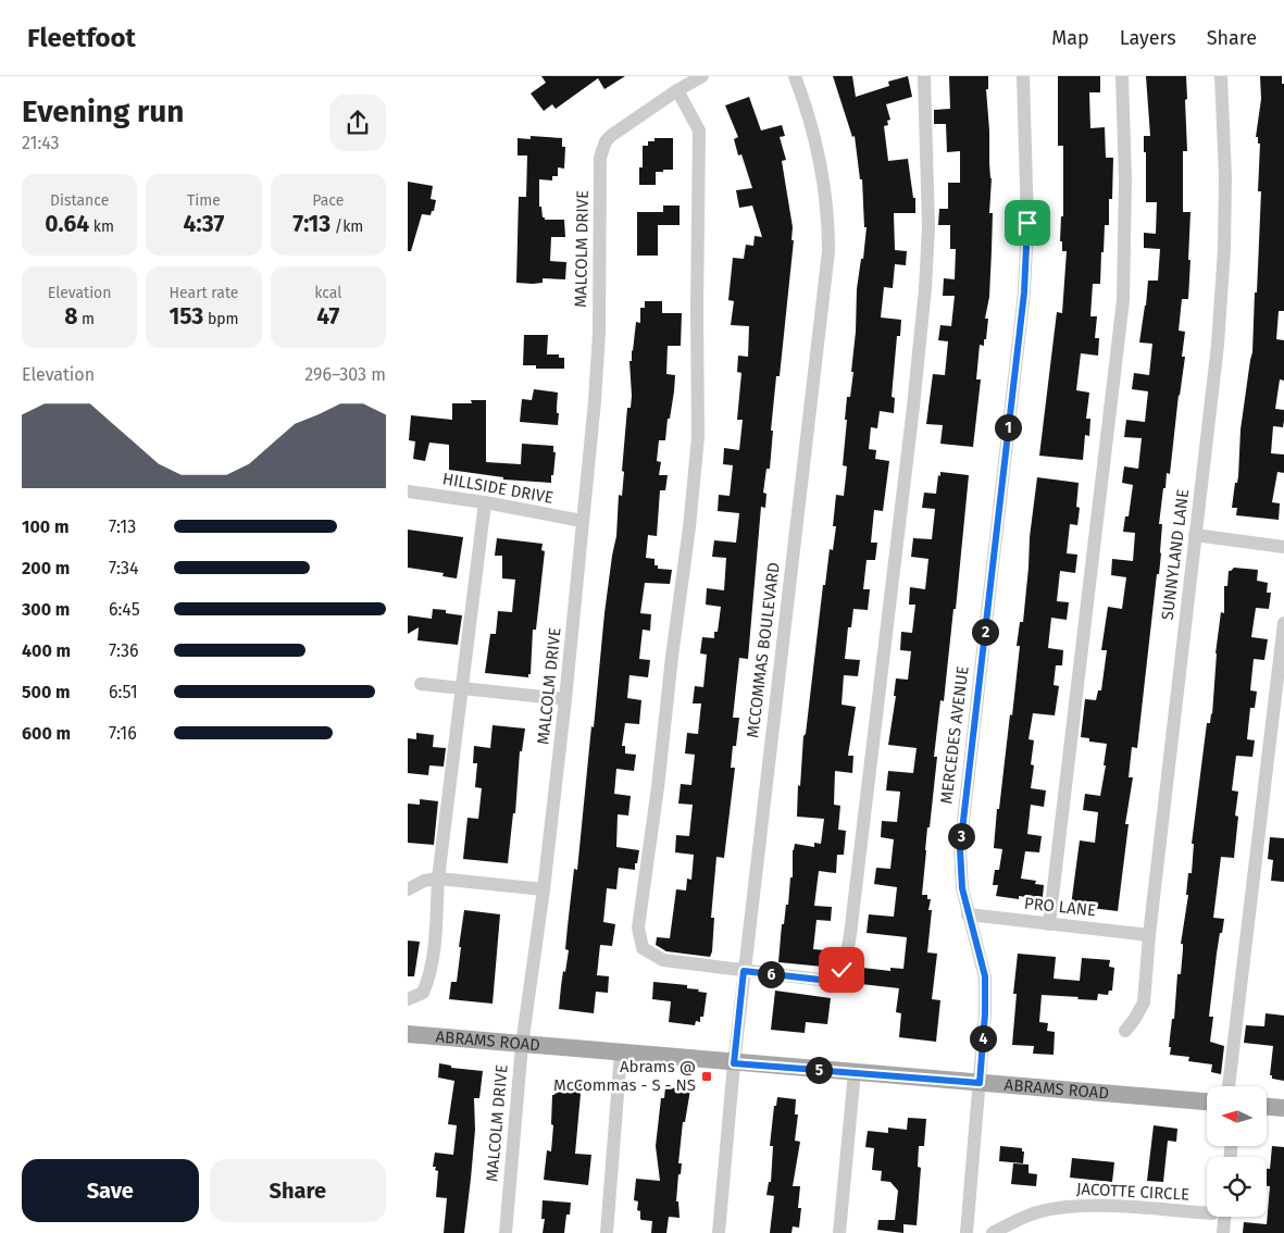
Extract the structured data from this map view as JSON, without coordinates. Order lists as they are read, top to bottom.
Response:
{
  "streets": {
    "main road": ["ABRAMS ROAD"],
    "street": [
      "MALCOLM DRIVE",
      "HILLSIDE DRIVE",
      "SUNNYLAND LANE",
      "MCCOMMAS BOULEVARD",
      "MERCEDES AVENUE",
      "PRO LANE",
      "JACOTTE CIRCLE"
    ]
  },
  "crossings": [
    ["MALCOLM DRIVE", "HILLSIDE DRIVE"],
    ["MALCOLM DRIVE", "ABRAMS ROAD"],
    ["SUNNYLAND LANE", "PRO LANE"],
    ["MCCOMMAS BOULEVARD", "ABRAMS ROAD"],
    ["MERCEDES AVENUE", "PRO LANE"],
    ["MERCEDES AVENUE", "ABRAMS ROAD"]
  ],
  "places": {
    "transit": ["Abrams @ McCommas - S - NS"]
  },
  "north": "left",
  "page": {
    "header": "Fleetfoot",
    "nav": ["Map", "Layers", "Share"],
    "heading": ["Evening run", "21:43"],
    "stats": [
      ["Distance", "0.64 km"],
      ["Time", "4:37"],
      ["Pace", "7:13 /km"],
      ["Elevation", "8 m"],
      ["Heart rate", "153 bpm"],
      ["kcal", "47"]
    ],
    "chart": ["Elevation", "296–303 m"],
    "pins": [
      "1",
      "2",
      "3",
      "6",
      "4",
      "5"
    ],
    "list": [
      {
        "name": "100 m",
        "note": "7:13"
      },
      {
        "name": "200 m",
        "note": "7:34"
      },
      {
        "name": "300 m",
        "note": "6:45"
      },
      {
        "name": "400 m",
        "note": "7:36"
      },
      {
        "name": "500 m",
        "note": "6:51"
      },
      {
        "name": "600 m",
        "note": "7:16"
      }
    ],
    "buttons": ["Save", "Share"]
  }
}
